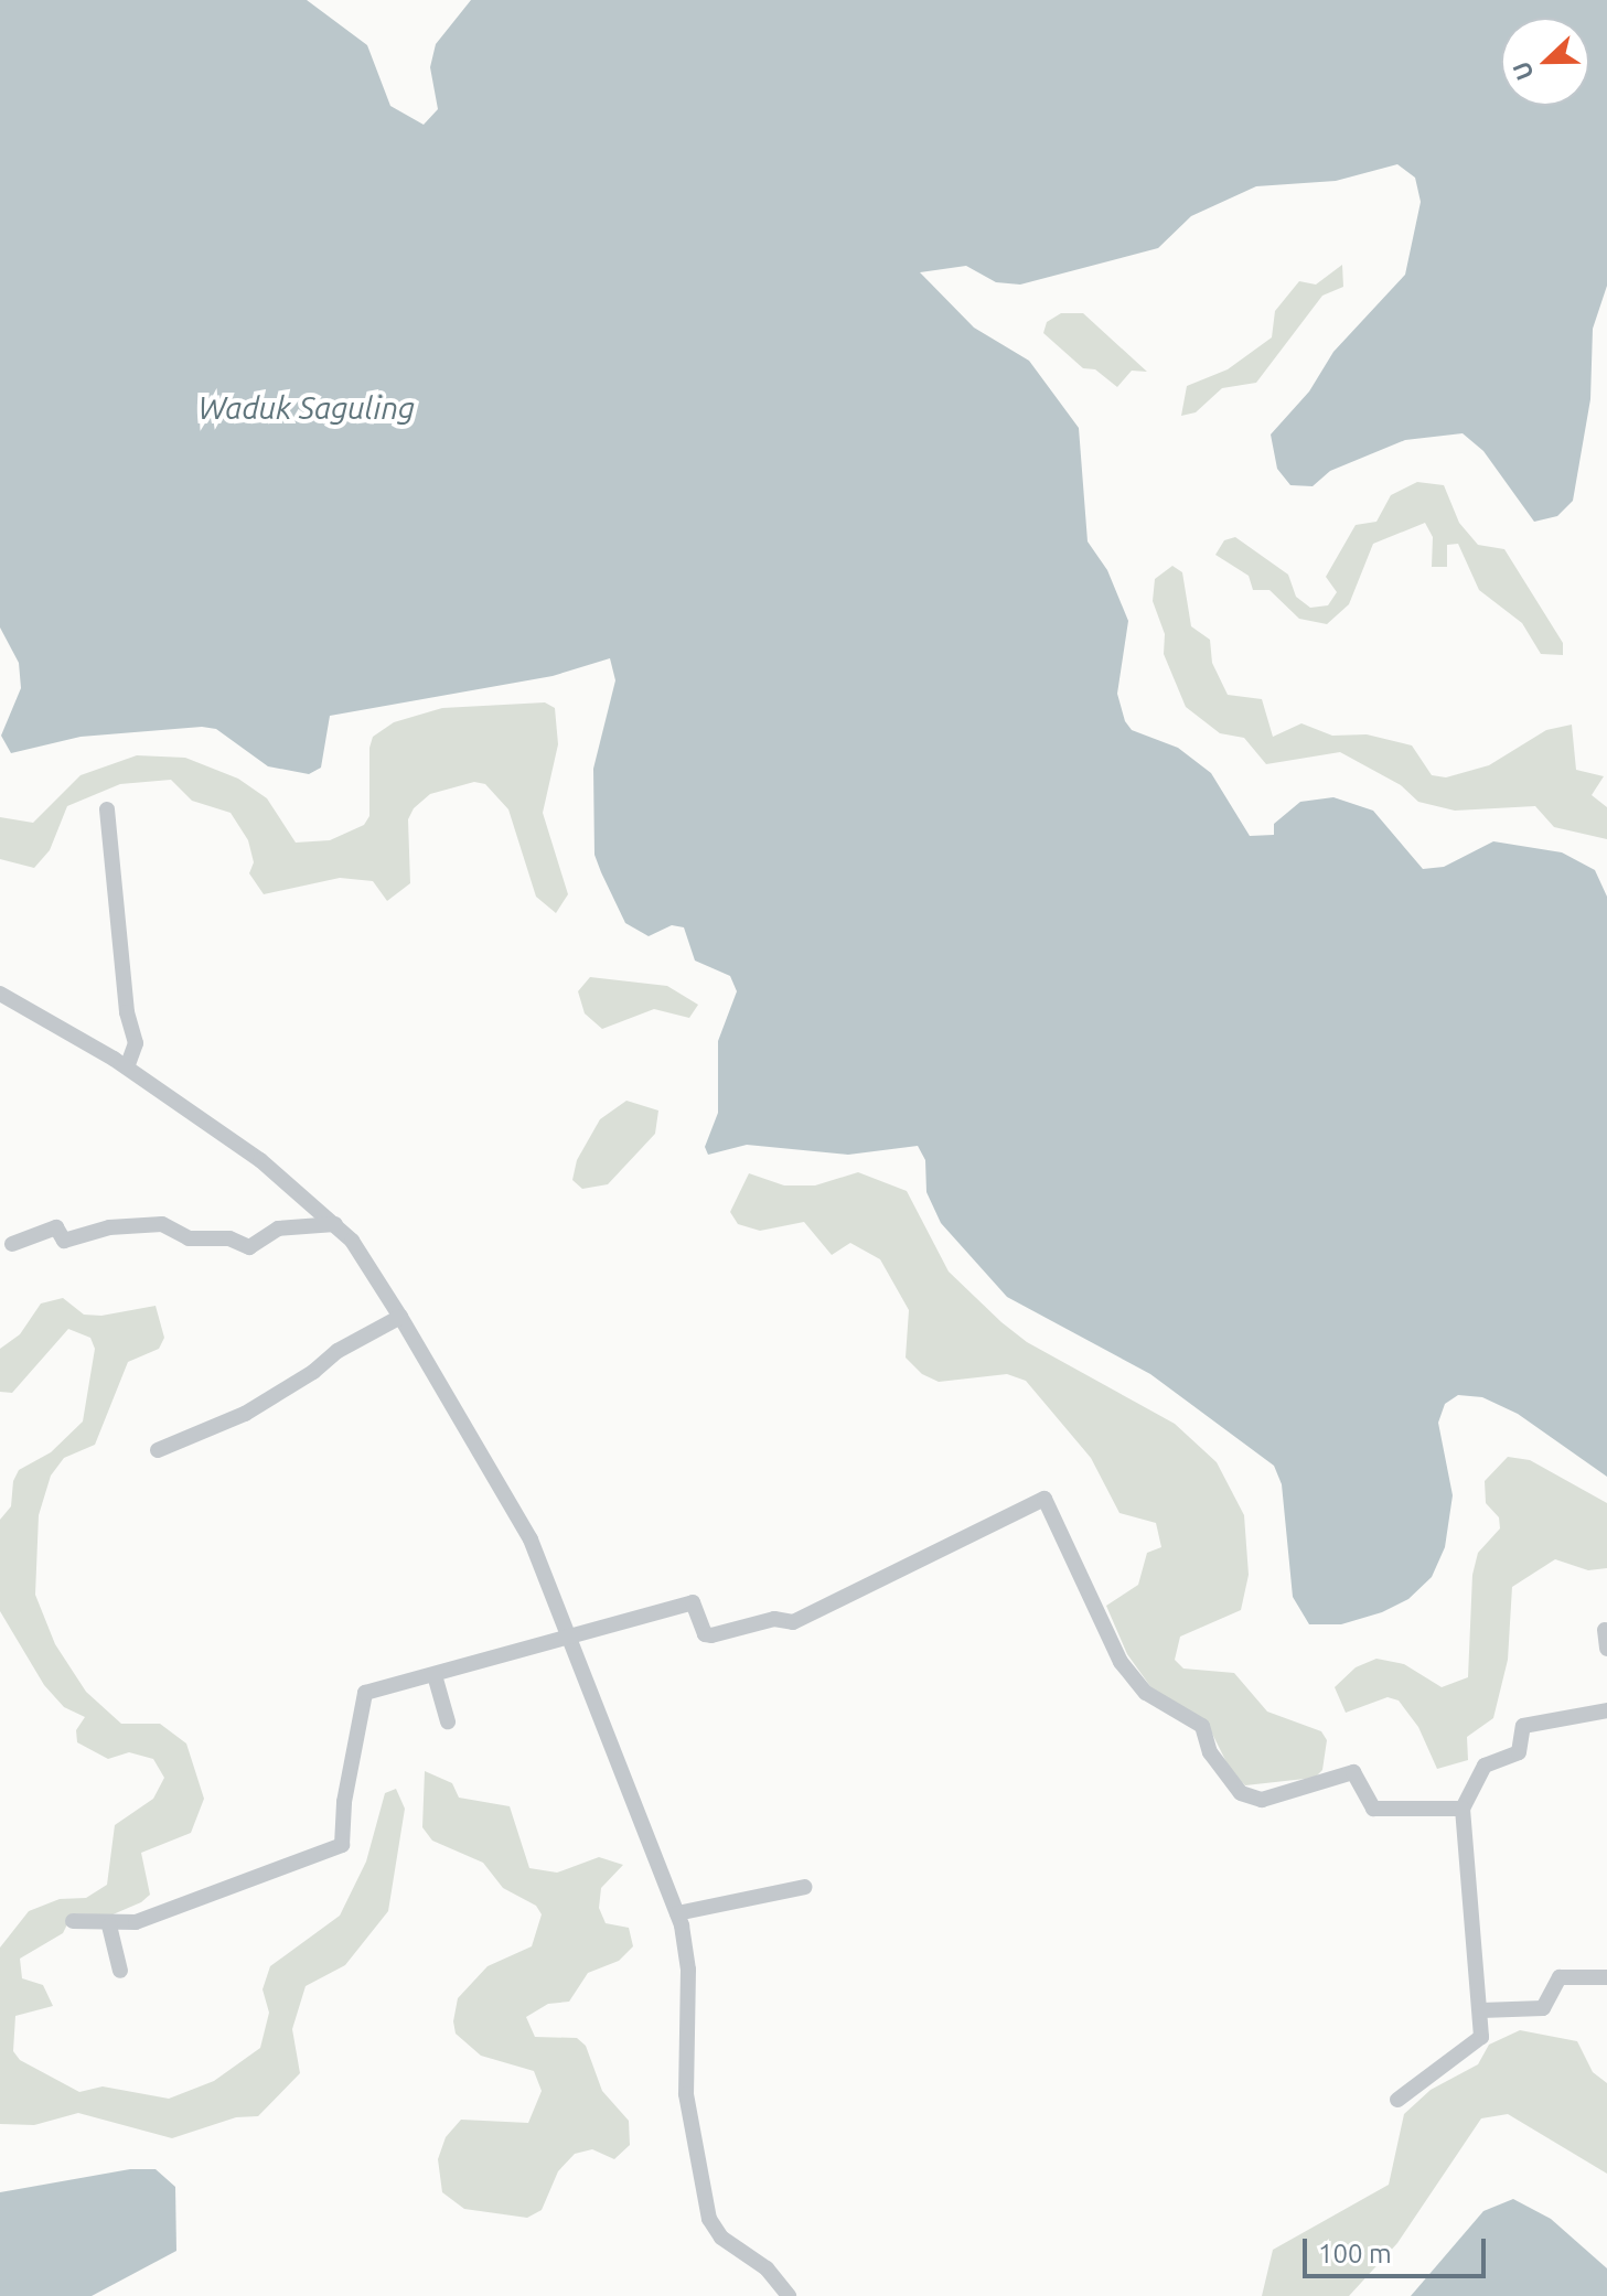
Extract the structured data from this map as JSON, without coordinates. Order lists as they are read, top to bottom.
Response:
{
  "water": ["Waduk Saguling"],
  "scale_bar": "100 m",
  "north": "left"
}
